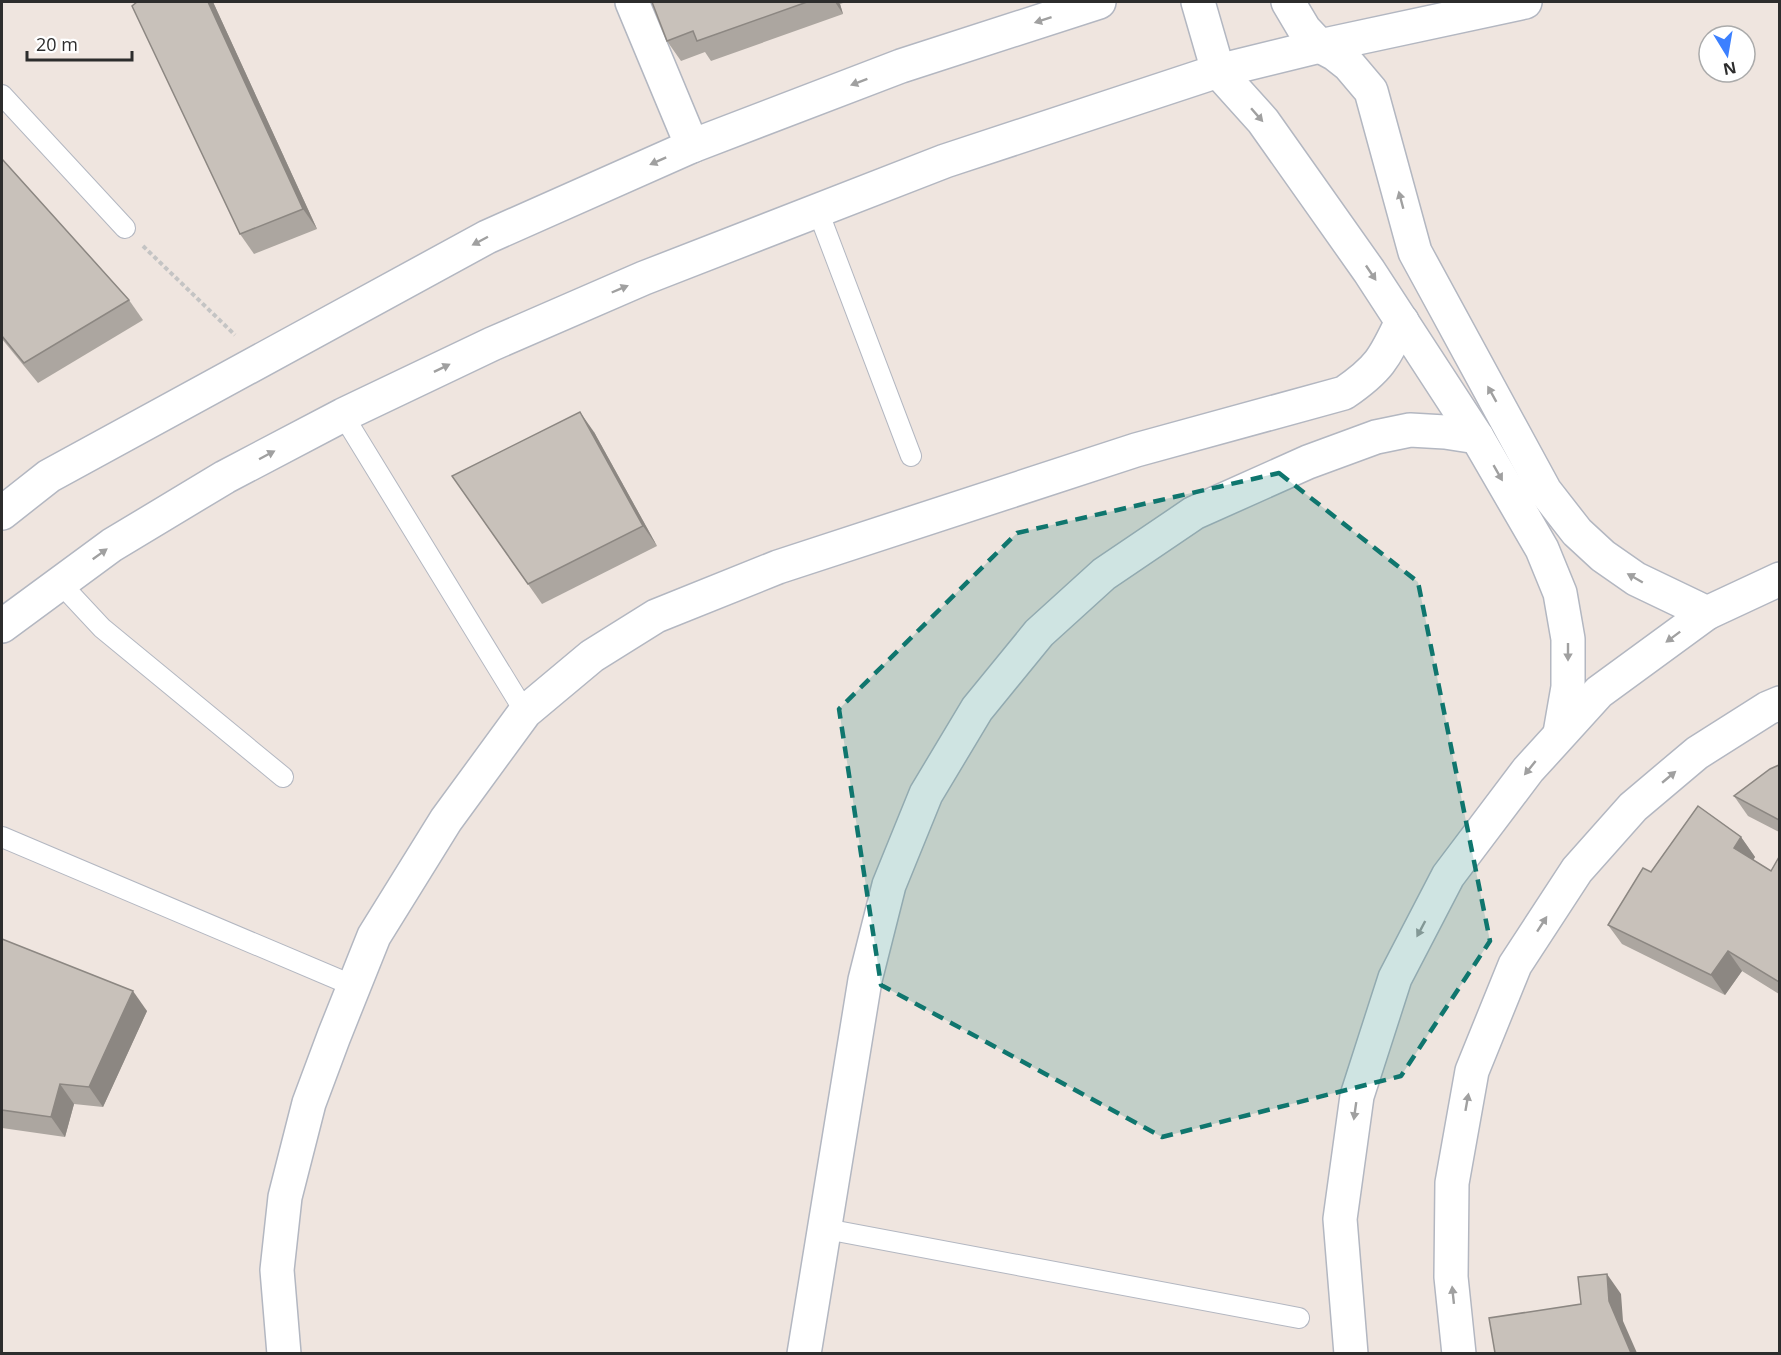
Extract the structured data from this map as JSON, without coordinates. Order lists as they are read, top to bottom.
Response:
{
  "scale_bar": "20 m",
  "north": "bottom"
}
